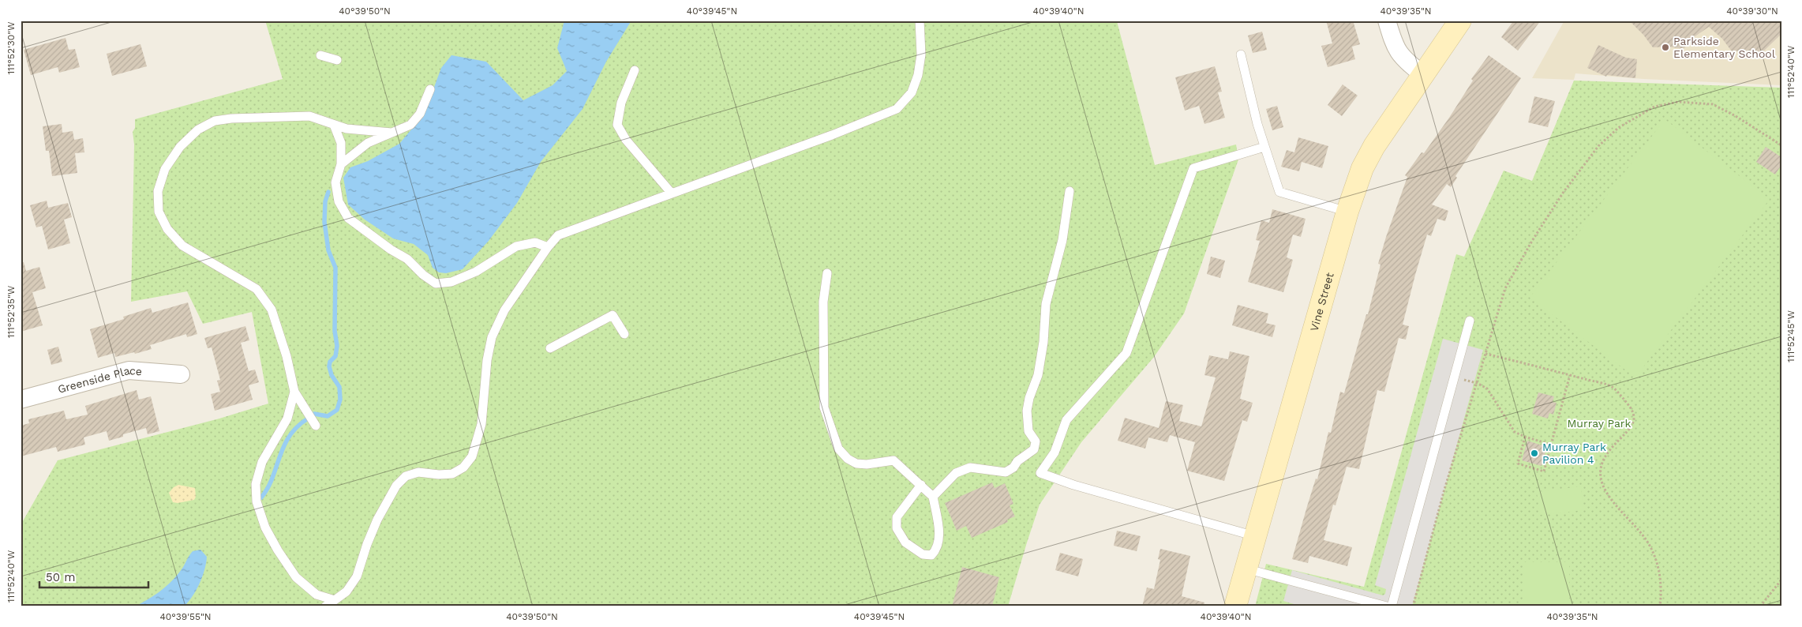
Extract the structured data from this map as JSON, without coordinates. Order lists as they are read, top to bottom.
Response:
{
  "streets": {
    "street": ["Vine Street", "Greenside Place"]
  },
  "parks": ["Murray Park"],
  "places": ["Parkside Elementary School", "Murray Park Pavilion 4"],
  "scale_bar": "50 m",
  "coordinates": [
    "40°39'50\"N",
    "40°39'45\"N",
    "40°39'40\"N",
    "40°39'35\"N",
    "40°39'30\"N",
    "111°52'30\"W",
    "111°52'40\"W",
    "111°52'35\"W",
    "111°52'45\"W",
    "40°39'55\"N"
  ]
}
